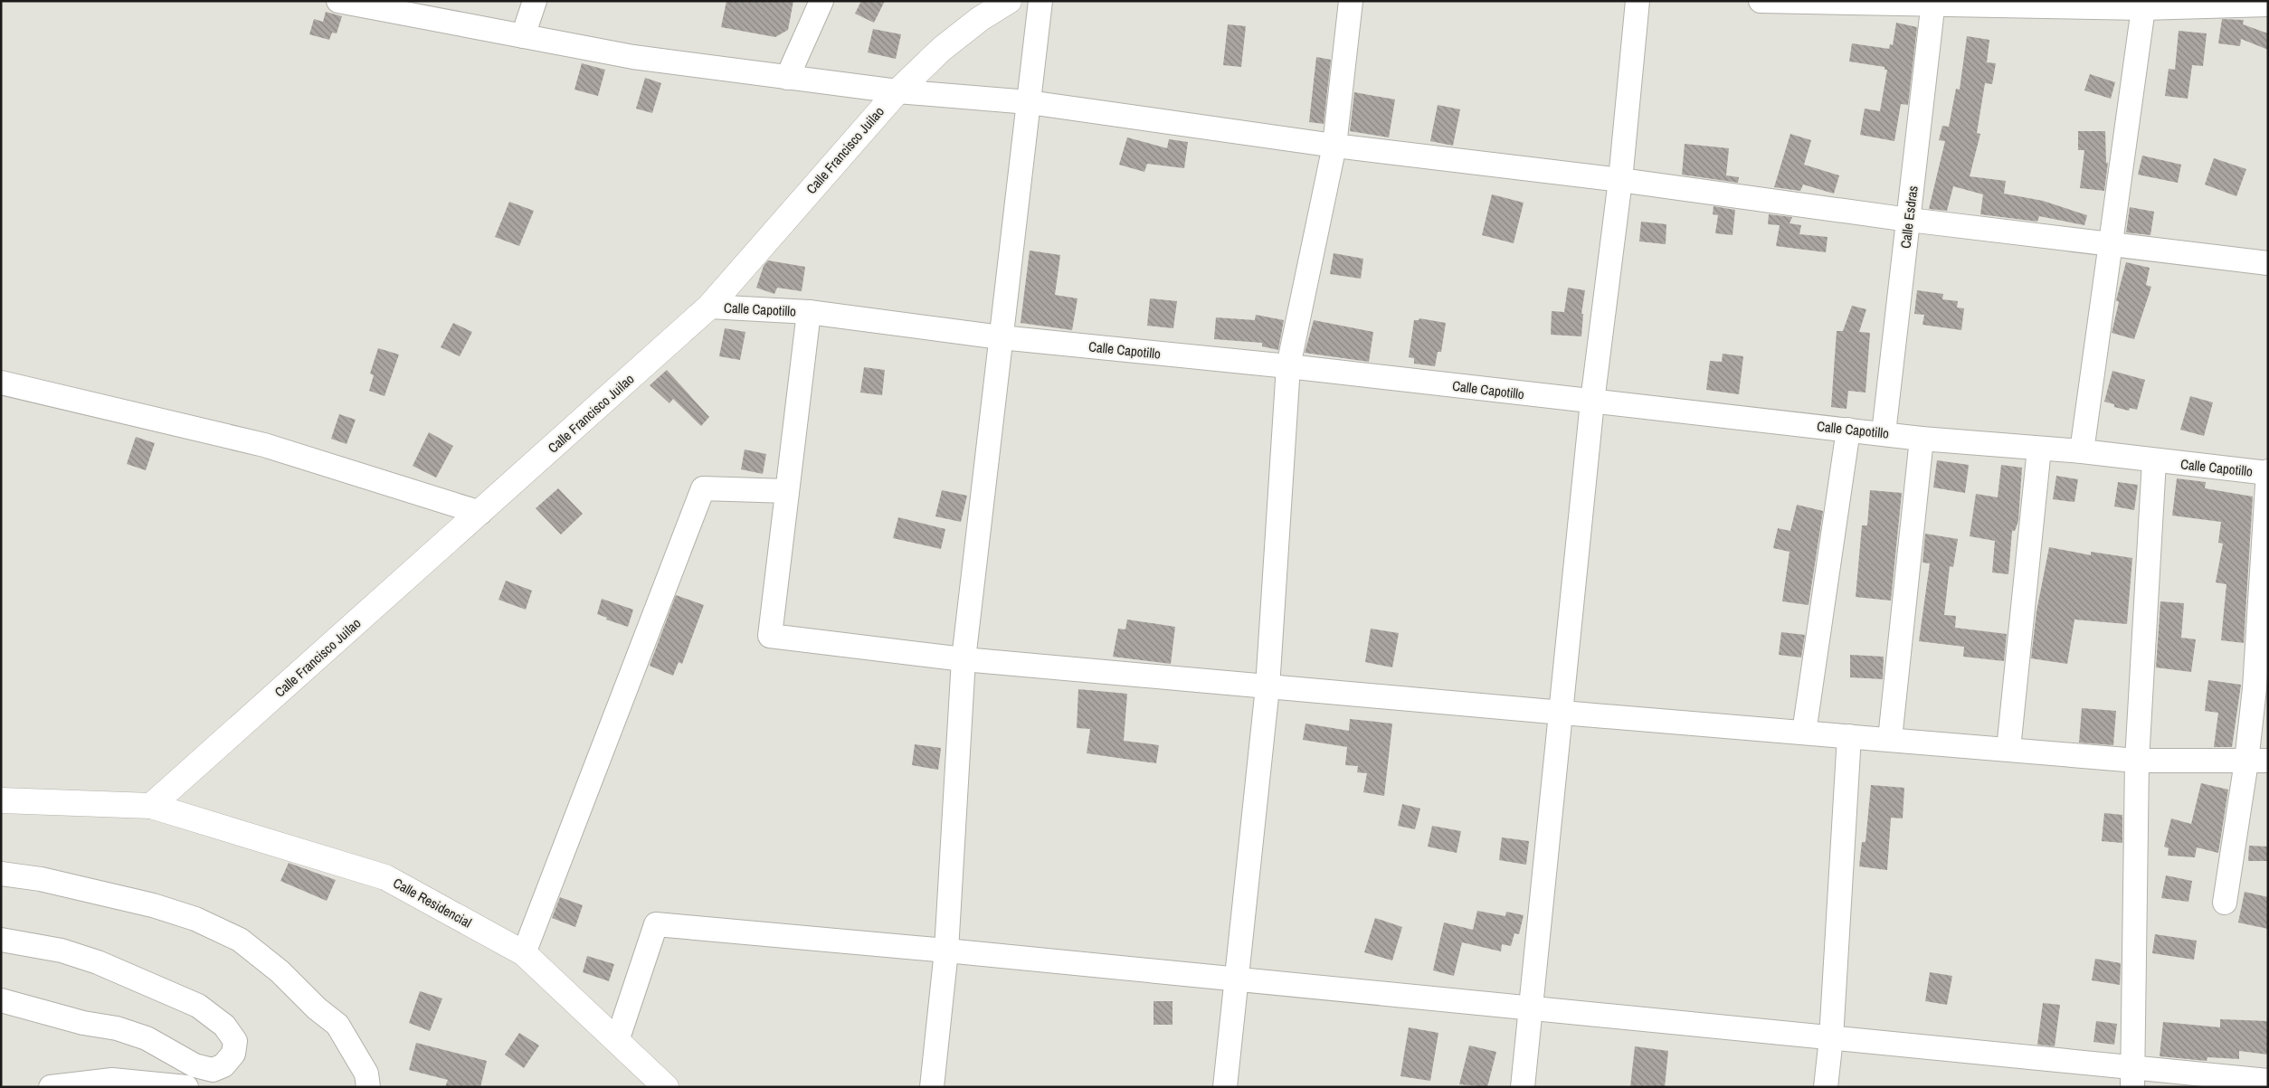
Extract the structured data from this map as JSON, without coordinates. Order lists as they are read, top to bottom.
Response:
{
  "streets": {
    "street": [
      "Calle Francisco Juilao",
      "Calle Esdras",
      "Calle Capotillo",
      "Calle Residencial"
    ]
  },
  "crossings": [
    ["Calle Francisco Juilao", "Calle Capotillo"],
    ["Calle Francisco Juilao", "Calle Residencial"],
    ["Calle Esdras", "Calle Capotillo"]
  ]
}
